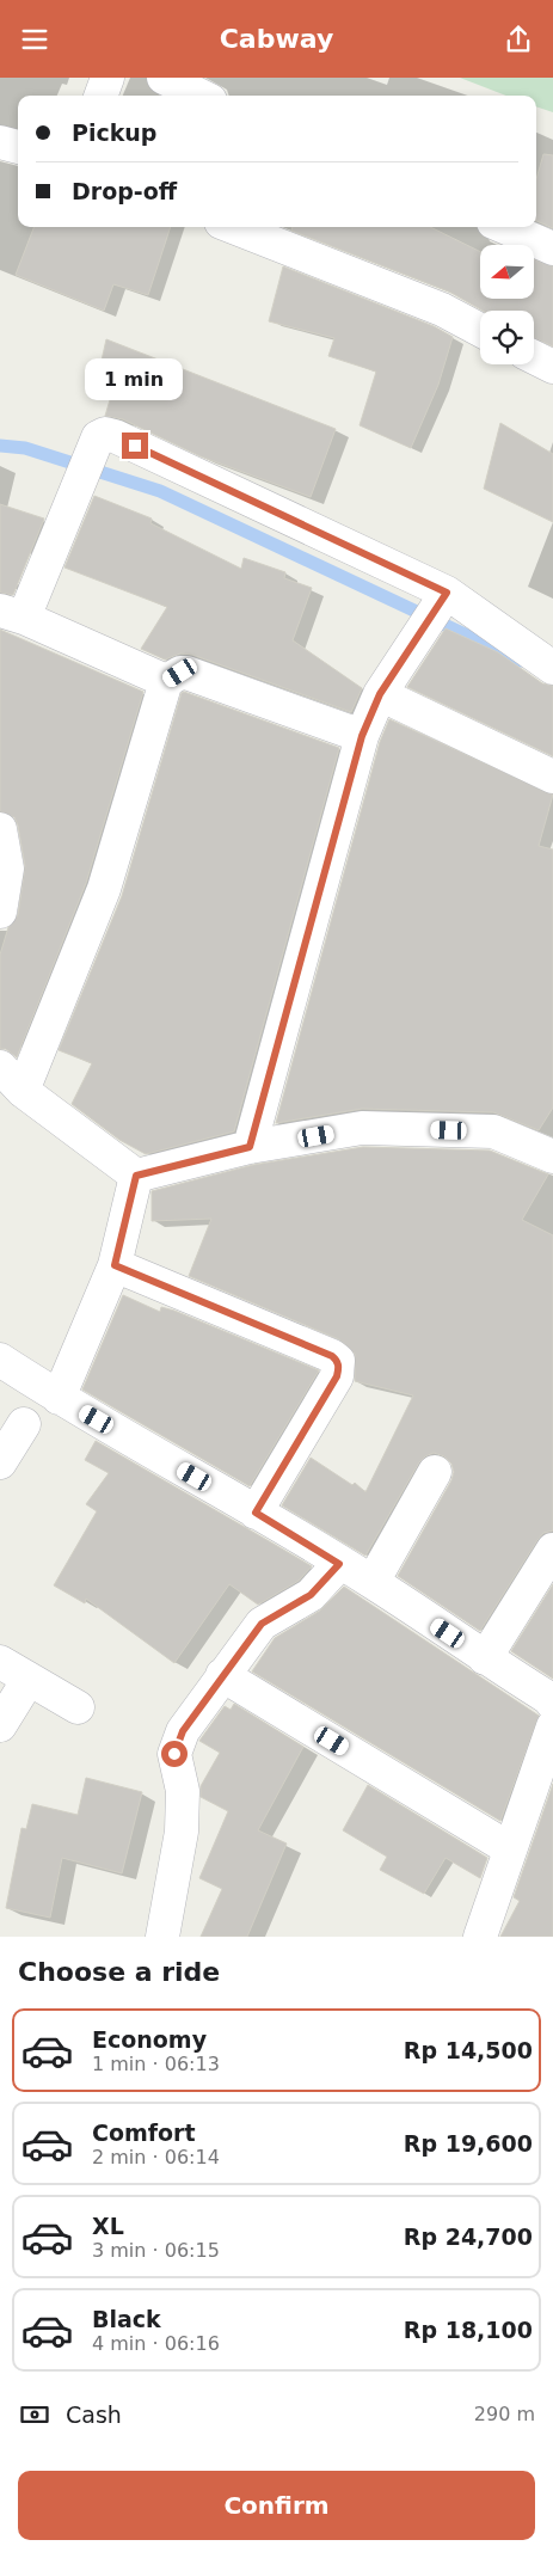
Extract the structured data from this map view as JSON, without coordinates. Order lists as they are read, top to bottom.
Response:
{
  "north": "left",
  "page": {
    "header": "Cabway",
    "banner": ["Pickup", "Drop-off"],
    "bubble": "1 min",
    "heading": "Choose a ride",
    "list": [
      {
        "name": "Economy",
        "note": "1 min · 06:13",
        "value": "Rp 14,500"
      },
      {
        "name": "Comfort",
        "note": "2 min · 06:14",
        "value": "Rp 19,600"
      },
      {
        "name": "XL",
        "note": "3 min · 06:15",
        "value": "Rp 24,700"
      },
      {
        "name": "Black",
        "note": "4 min · 06:16",
        "value": "Rp 18,100"
      }
    ],
    "pay": ["Cash", "290 m"],
    "buttons": "Confirm"
  }
}
